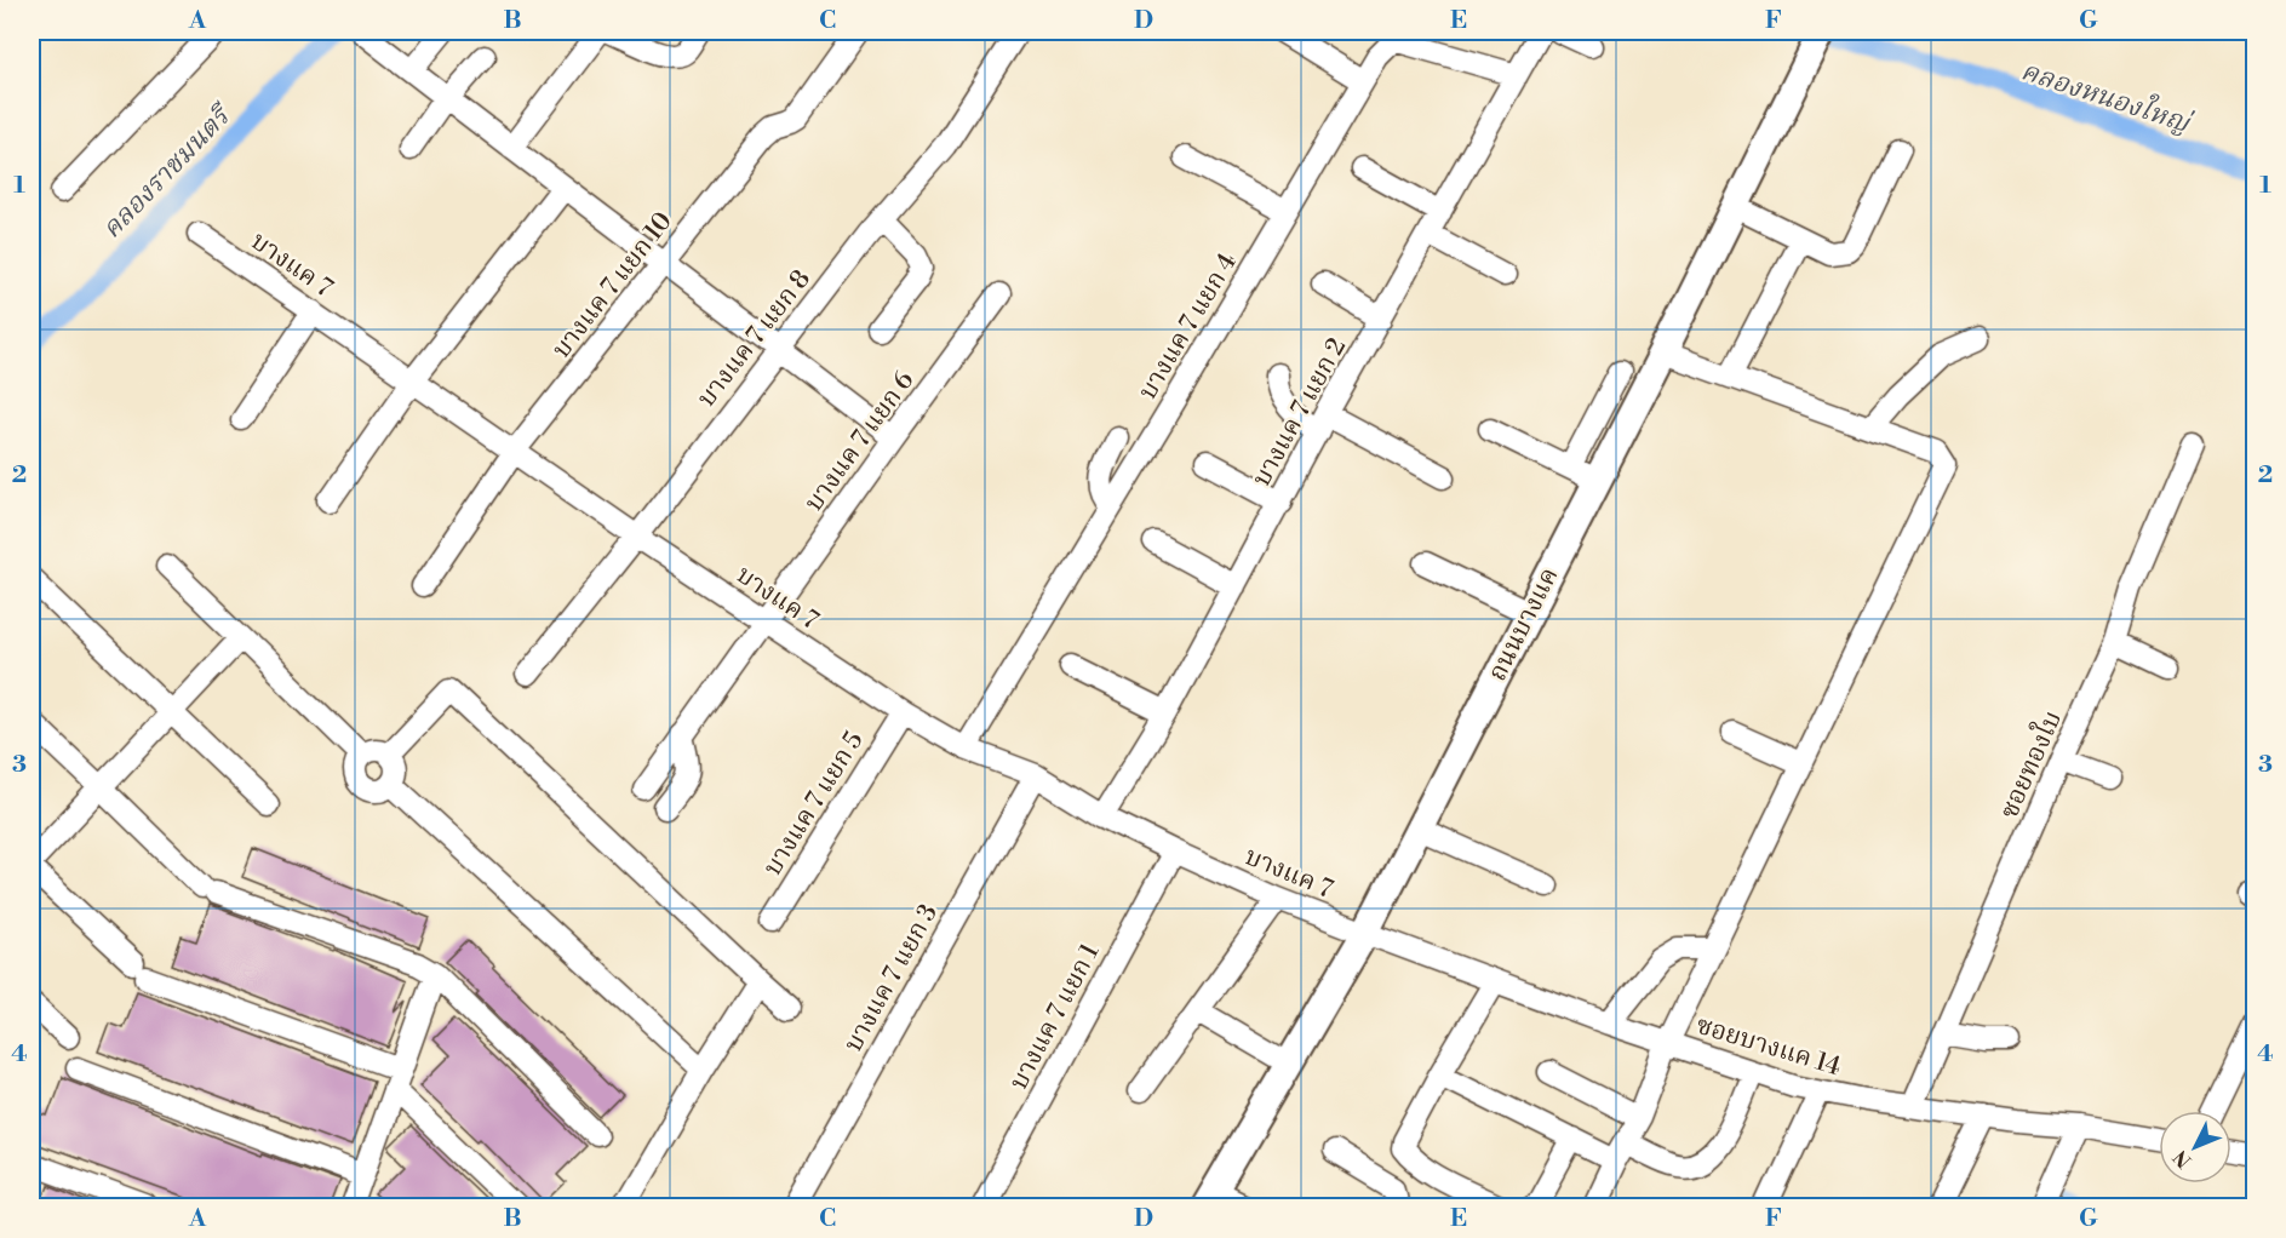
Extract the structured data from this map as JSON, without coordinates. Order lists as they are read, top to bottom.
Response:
{
  "streets": {
    "main road": ["ถนนบางแค"],
    "street": [
      "บางแค 7",
      "บางแค 7 แยก 10",
      "บางแค 7 แยก 4",
      "บางแค 7 แยก 8",
      "บางแค 7 แยก 2",
      "บางแค 7 แยก 6",
      "ซอยทองใบ",
      "บางแค 7 แยก 5",
      "บางแค 7 แยก 3",
      "บางแค 7 แยก 1",
      "ซอยบางแค 14"
    ]
  },
  "crossings": [
    ["บางแค 7", "บางแค 7 แยก 10"],
    ["บางแค 7", "บางแค 7 แยก 4"],
    ["บางแค 7", "บางแค 7 แยก 8"],
    ["บางแค 7", "บางแค 7 แยก 2"],
    ["บางแค 7", "บางแค 7 แยก 6"],
    ["บางแค 7", "ถนนบางแค"],
    ["บางแค 7", "บางแค 7 แยก 5"],
    ["บางแค 7", "บางแค 7 แยก 3"],
    ["บางแค 7", "บางแค 7 แยก 1"],
    ["บางแค 7", "ซอยบางแค 14"],
    ["บางแค 7 แยก 4", "บางแค 7 แยก 2"],
    ["ถนนบางแค", "ซอยบางแค 14"],
    ["ซอยทองใบ", "ซอยบางแค 14"]
  ],
  "water": ["คลองหนองใหญ่", "คลองราชมนตรี"],
  "north": "bottom left",
  "grid": {
    "columns": [
      "A",
      "B",
      "C",
      "D",
      "E",
      "F",
      "G"
    ],
    "rows": [
      "1",
      "2",
      "3",
      "4"
    ]
  }
}
